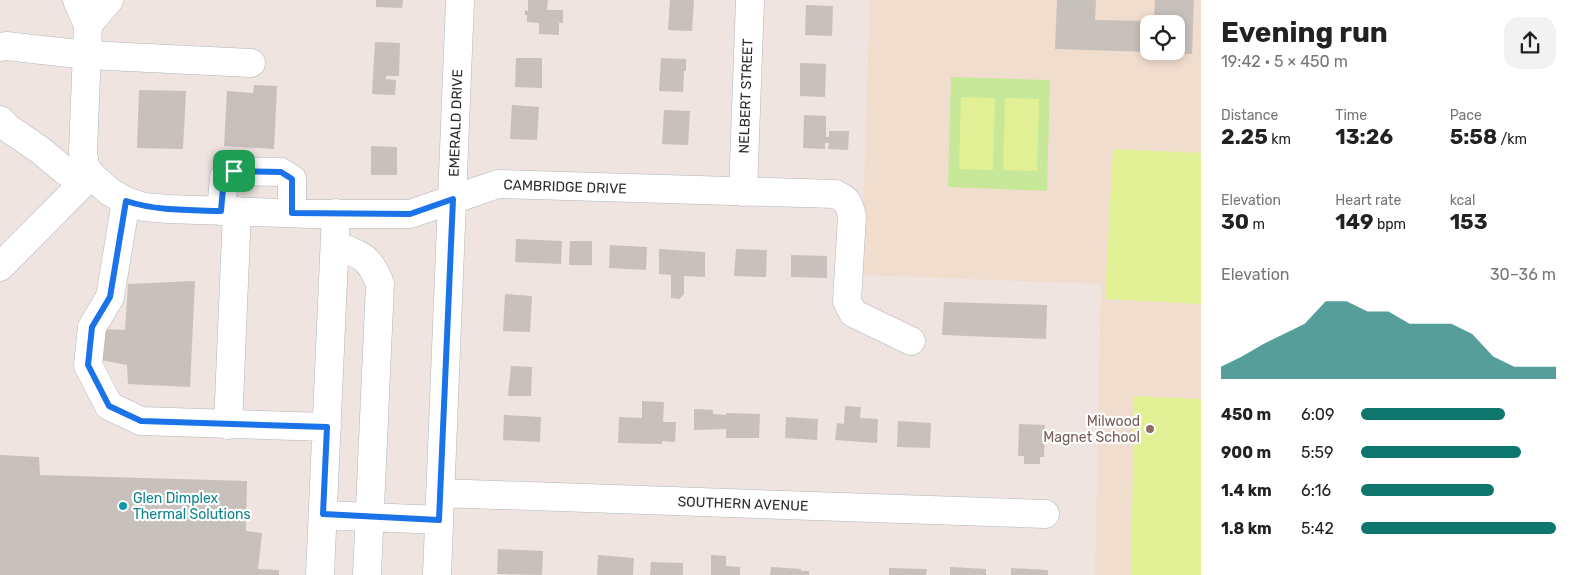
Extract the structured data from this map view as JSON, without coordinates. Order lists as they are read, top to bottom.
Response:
{
  "streets": {
    "street": [
      "NELBERT STREET",
      "EMERALD DRIVE",
      "CAMBRIDGE DRIVE",
      "SOUTHERN AVENUE"
    ]
  },
  "crossings": [
    ["NELBERT STREET", "CAMBRIDGE DRIVE"],
    ["EMERALD DRIVE", "CAMBRIDGE DRIVE"],
    ["EMERALD DRIVE", "SOUTHERN AVENUE"]
  ],
  "places": ["Milwood Magnet School", "Glen Dimplex Thermal Solutions"],
  "page": {
    "heading": ["Evening run", "19:42 · 5 × 450 m"],
    "stats": [
      ["Distance", "2.25 km"],
      ["Time", "13:26"],
      ["Pace", "5:58 /km"],
      ["Elevation", "30 m"],
      ["Heart rate", "149 bpm"],
      ["kcal", "153"]
    ],
    "chart": ["Elevation", "30–36 m"],
    "list": [
      {
        "name": "450 m",
        "note": "6:09"
      },
      {
        "name": "900 m",
        "note": "5:59"
      },
      {
        "name": "1.4 km",
        "note": "6:16"
      },
      {
        "name": "1.8 km",
        "note": "5:42"
      }
    ]
  }
}
